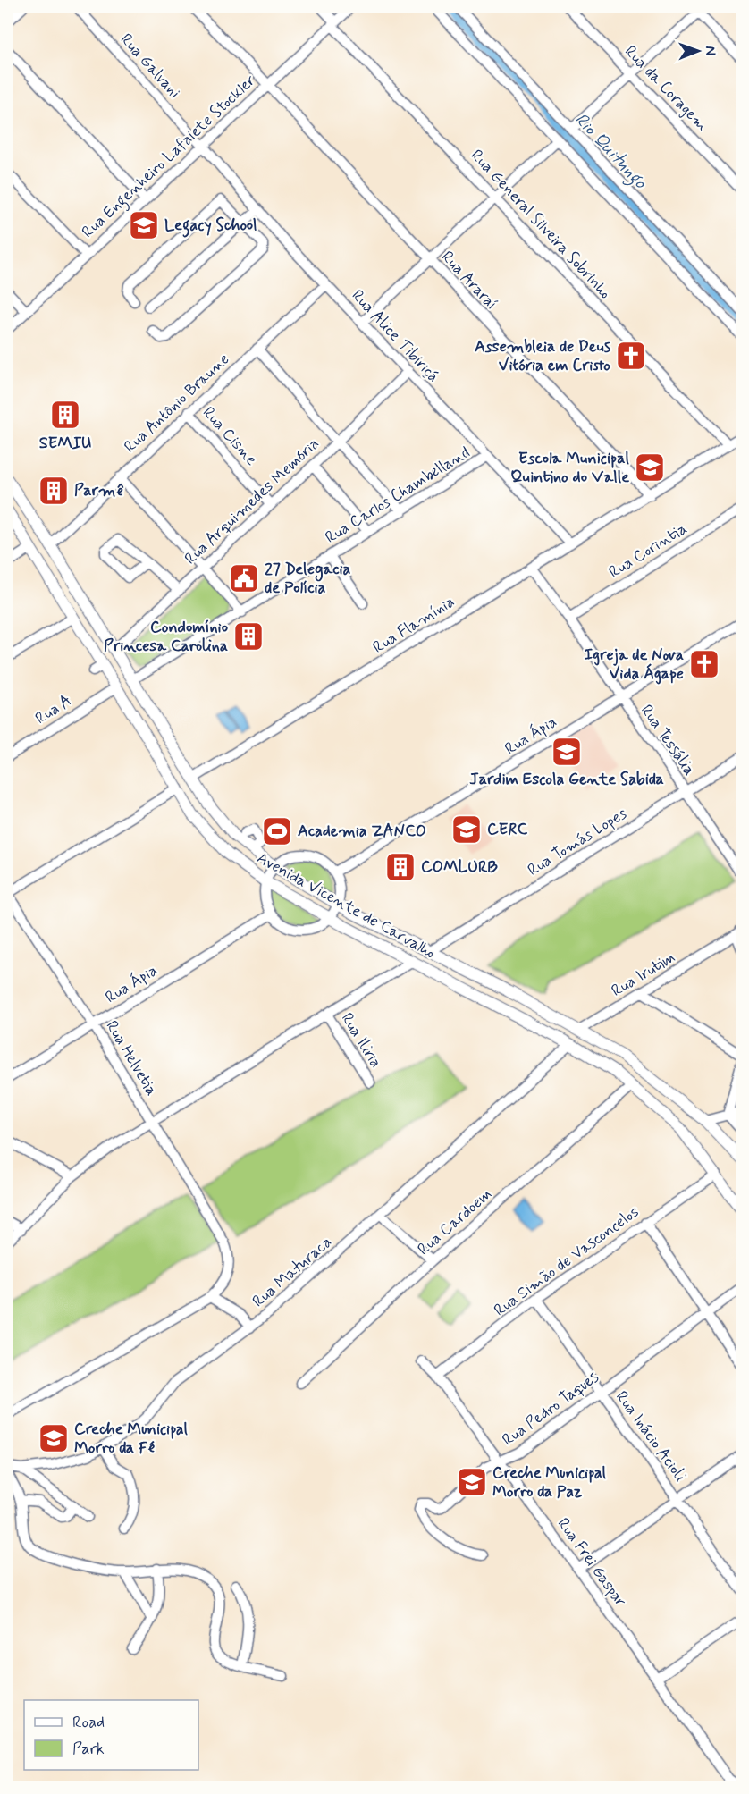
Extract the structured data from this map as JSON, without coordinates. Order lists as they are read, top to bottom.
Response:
{
  "streets": {
    "main road": ["Avenida Vicente de Carvalho"],
    "street": [
      "Rua Galvani",
      "Rua da Coragem",
      "Rua Engenheiro Lafaiete Stockler",
      "Rua General Silveira Sobrinho",
      "Rua Araraí",
      "Rua Alice Tibiriçá",
      "Rua Antônio Braune",
      "Rua Cisne",
      "Rua Carlos Chambelland",
      "Rua Arquimedes Memória",
      "Rua Corintia",
      "Rua Flamínia",
      "Rua A",
      "Rua Ápia",
      "Rua Tessália",
      "Rua Tomás Lopes",
      "Rua Irutim",
      "Rua Iliria",
      "Rua Helvetia",
      "Rua Cardoem",
      "Rua Simão de Vasconcelos",
      "Rua Maturaca",
      "Rua Pedro Taques",
      "Rua Inácio Acioli",
      "Rua Frei Gaspar"
    ]
  },
  "crossings": [
    ["Rua Galvani", "Rua Engenheiro Lafaiete Stockler"],
    ["Rua Galvani", "Rua Alice Tibiriçá"],
    ["Rua Engenheiro Lafaiete Stockler", "Rua General Silveira Sobrinho"],
    ["Rua Engenheiro Lafaiete Stockler", "Rua Araraí"],
    ["Rua Engenheiro Lafaiete Stockler", "Rua Alice Tibiriçá"],
    ["Rua General Silveira Sobrinho", "Rua Flamínia"],
    ["Rua Araraí", "Rua Flamínia"],
    ["Rua Alice Tibiriçá", "Rua Antônio Braune"],
    ["Rua Alice Tibiriçá", "Rua Carlos Chambelland"],
    ["Rua Alice Tibiriçá", "Rua Arquimedes Memória"],
    ["Rua Alice Tibiriçá", "Rua Flamínia"],
    ["Rua Antônio Braune", "Rua Cisne"],
    ["Rua Antônio Braune", "Avenida Vicente de Carvalho"],
    ["Rua Cisne", "Rua Arquimedes Memória"],
    ["Rua Carlos Chambelland", "Avenida Vicente de Carvalho"],
    ["Rua Arquimedes Memória", "Avenida Vicente de Carvalho"],
    ["Rua Corintia", "Rua Tessália"],
    ["Rua Flamínia", "Rua Tessália"],
    ["Rua Flamínia", "Avenida Vicente de Carvalho"],
    ["Rua A", "Avenida Vicente de Carvalho"],
    ["Rua Ápia", "Rua Tessália"],
    ["Rua Ápia", "Rua Helvetia"],
    ["Rua Tessália", "Rua Tomás Lopes"],
    ["Rua Tomás Lopes", "Avenida Vicente de Carvalho"],
    ["Avenida Vicente de Carvalho", "Rua Irutim"],
    ["Avenida Vicente de Carvalho", "Rua Cardoem"],
    ["Avenida Vicente de Carvalho", "Rua Simão de Vasconcelos"],
    ["Avenida Vicente de Carvalho", "Rua Maturaca"],
    ["Rua Simão de Vasconcelos", "Rua Inácio Acioli"],
    ["Rua Simão de Vasconcelos", "Rua Frei Gaspar"],
    ["Rua Pedro Taques", "Rua Inácio Acioli"],
    ["Rua Pedro Taques", "Rua Frei Gaspar"]
  ],
  "water": ["Rio Quitungo"],
  "places": {
    "school or university": [
      "Legacy School",
      "Escola Municipal Quintino do Valle",
      "Jardim Escola Gente Sabida",
      "CERC",
      "Creche Municipal Morro da Fé",
      "Creche Municipal Morro da Paz"
    ],
    "church": ["Assembleia de Deus Vitória em Cristo", "Igreja de Nova Vida Ágape"],
    "building": [
      "SEMIU",
      "Parmê",
      "Condomínio Princesa Carolina",
      "COMLURB"
    ],
    "public building": ["27 Delegacia de Polícia"],
    "sports": ["Academia ZANCO"]
  },
  "legend": ["Road", "Park"],
  "north": "right"
}
